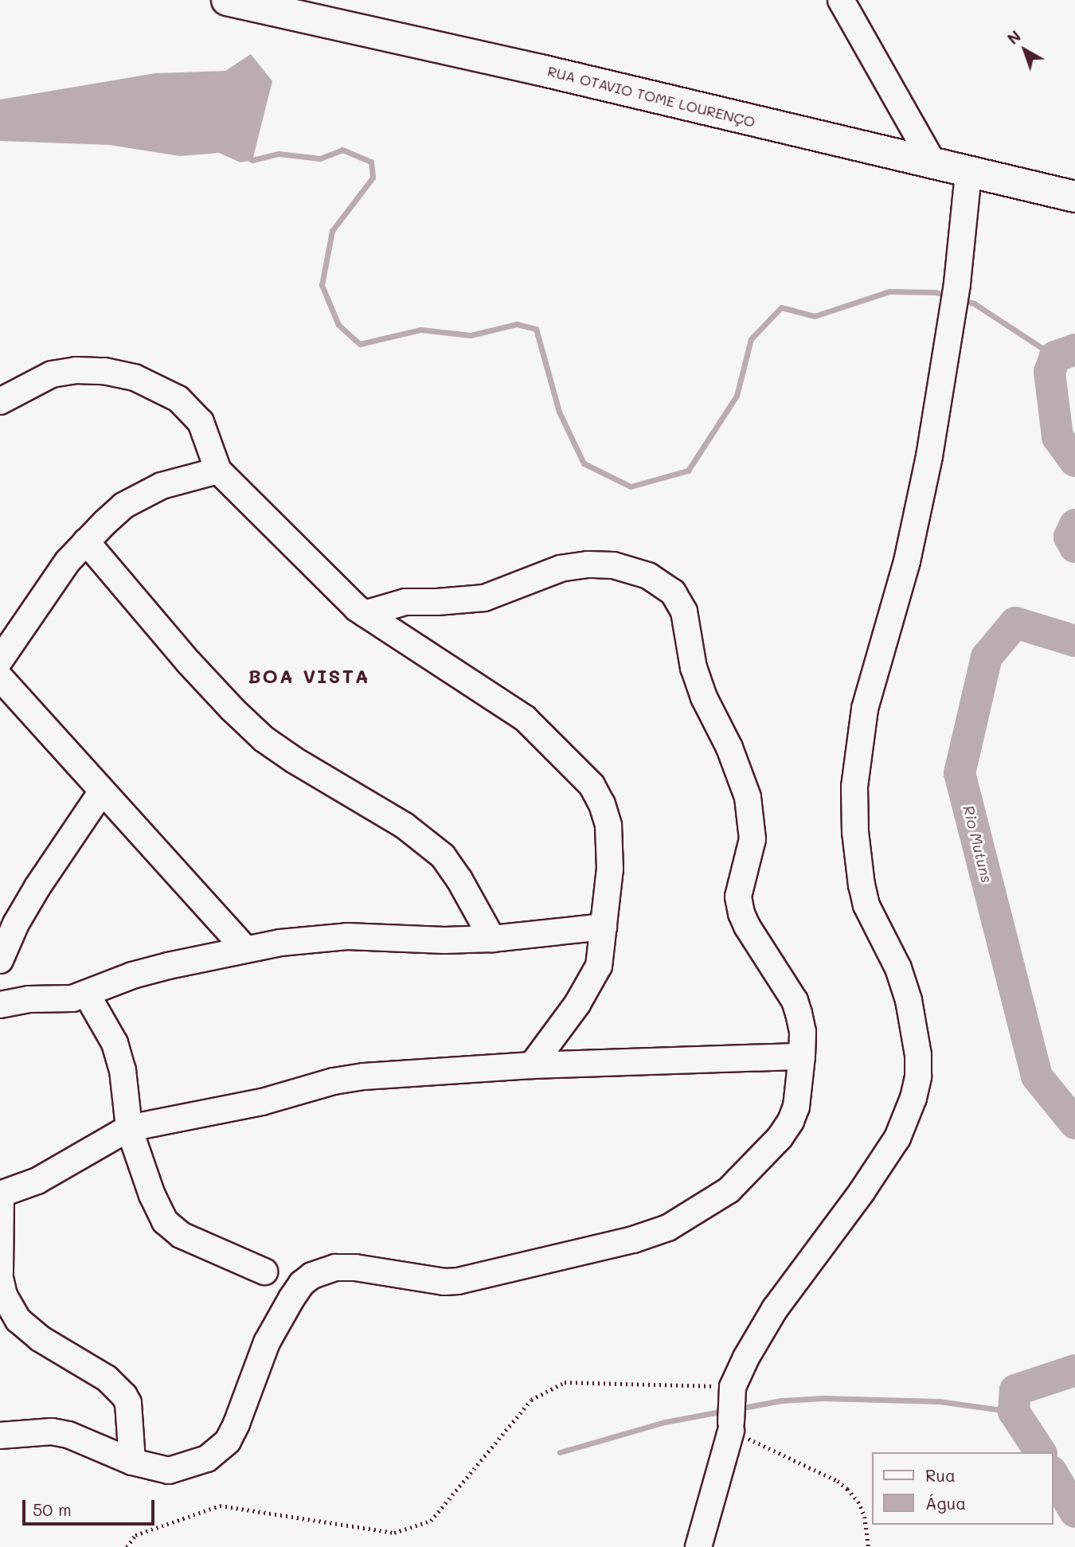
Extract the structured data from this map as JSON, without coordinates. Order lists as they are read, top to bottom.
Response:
{
  "streets": {
    "main road": ["RUA OTAVIO TOME LOURENÇO"]
  },
  "districts": ["BOA VISTA"],
  "water": ["Rio Mutuns"],
  "legend": ["Rua", "Água"],
  "scale_bar": "50 m",
  "north": "top left"
}
